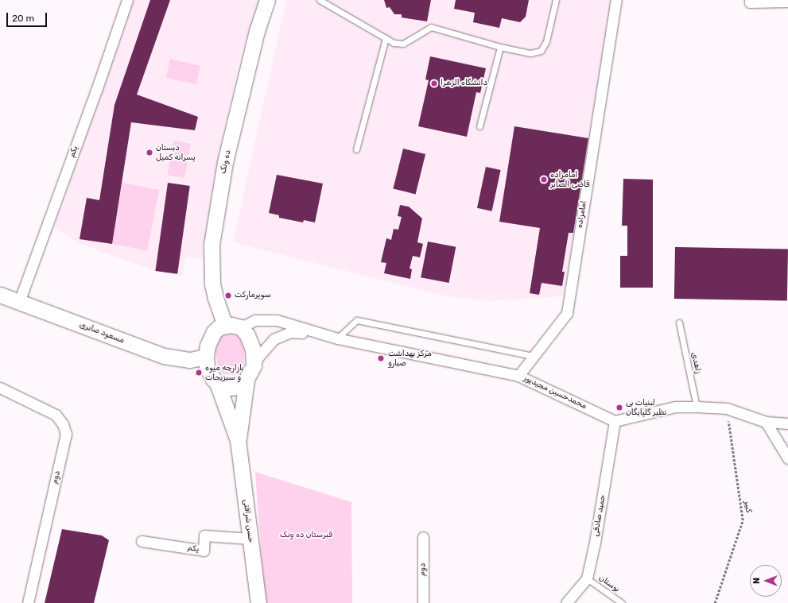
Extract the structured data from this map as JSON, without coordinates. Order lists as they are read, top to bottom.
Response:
{
  "streets": {
    "street": [
      "یکم",
      "ده ونک",
      "امامزاده",
      "مسعود صابری",
      "محمدحسین مجیدپور",
      "دوم",
      "حمید صادقی",
      "حسن شرافتی"
    ],
    "lane": ["زاهدی", "بوستان"],
    "path": ["کبیر"]
  },
  "crossings": [
    ["یکم", "مسعود صابری"],
    ["یکم", "حسن شرافتی"],
    ["ده ونک", "مسعود صابری"],
    ["امامزاده", "محمدحسین مجیدپور"],
    ["محمدحسین مجیدپور", "حمید صادقی"],
    ["حمید صادقی", "بوستان"]
  ],
  "parks": ["قبرستان ده ونک"],
  "places": [
    "دانشگاه الزهرا",
    "دبستان پسرانه كميل",
    "امامزاده قاضی الصابر",
    "سوپرمارکت",
    "مرکز بهداشت صبارو",
    "بازارچه میوه و سبزیجات",
    "لبنیات بی نظیر گلپایگان"
  ],
  "scale_bar": "20 m",
  "north": "left"
}
